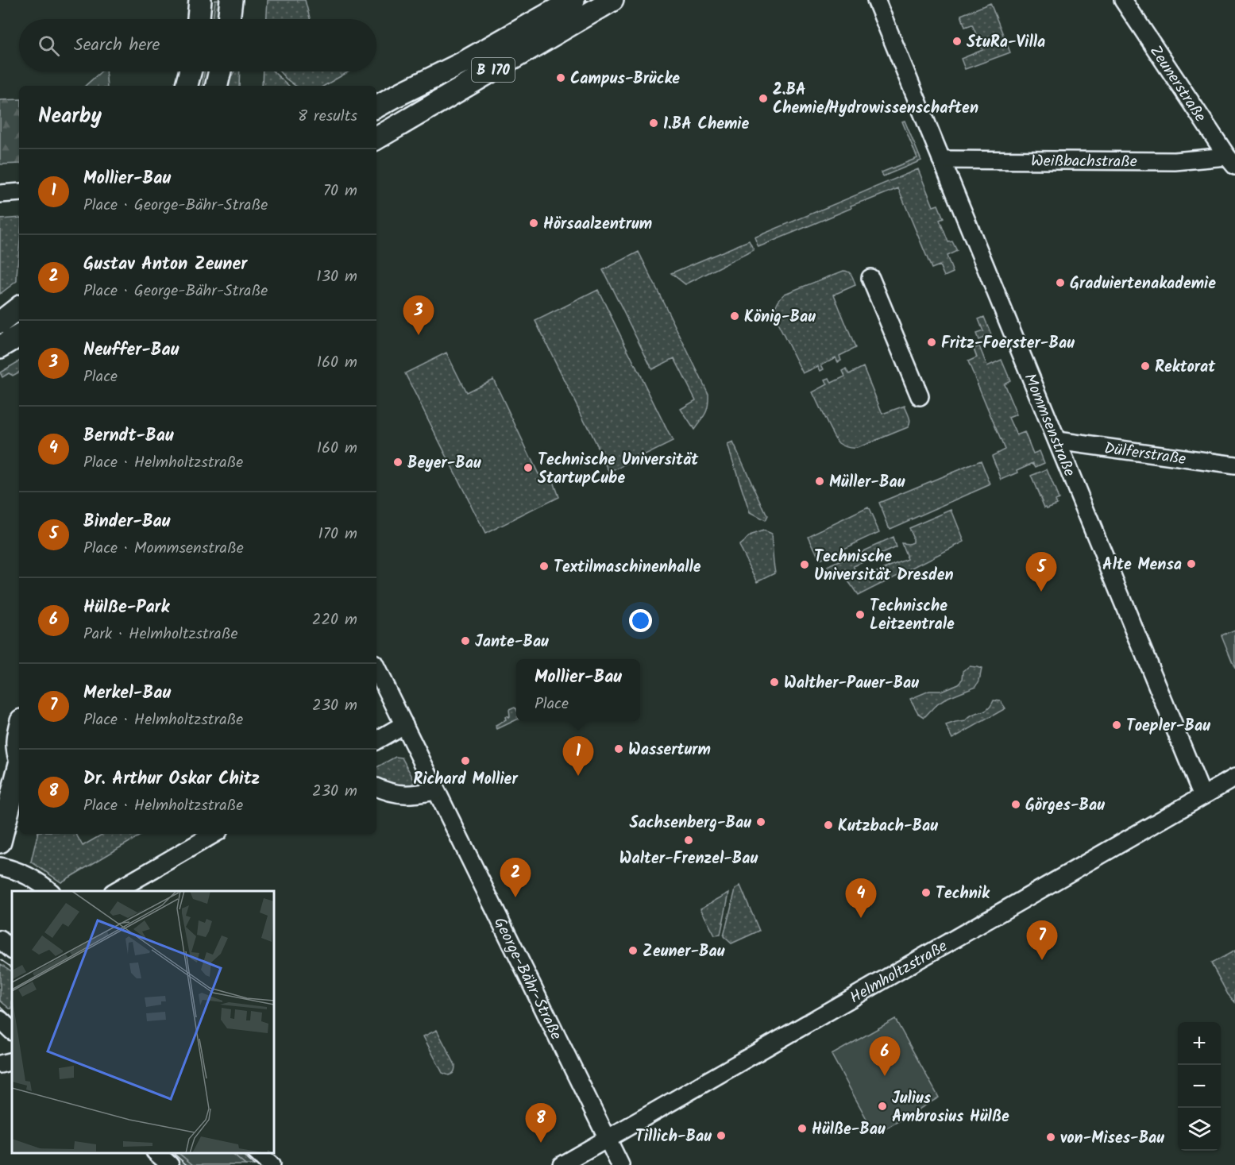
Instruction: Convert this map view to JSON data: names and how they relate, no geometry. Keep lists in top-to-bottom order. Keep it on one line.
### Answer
{"streets":{"main road":["B 170"],"street":["Zeunerstraße","Weißbachstraße","Mommsenstraße","Dülferstraße","Helmholtzstraße","George-Bähr-Straße"]},"crossings":[["Zeunerstraße","Weißbachstraße"],["Weißbachstraße","Mommsenstraße"],["Mommsenstraße","Dülferstraße"],["Mommsenstraße","Helmholtzstraße"],["Helmholtzstraße","George-Bähr-Straße"]],"places":["StuRa-Villa","Campus-Brücke","2.BA Chemie/Hydrowissenschaften","1.BA Chemie","Hörsaalzentrum","Graduiertenakademie","König-Bau","Fritz-Foerster-Bau","Rektorat","Beyer-Bau","Technische Universität StartupCube","Müller-Bau","Alte Mensa","Technische Universität Dresden","Textilmaschinenhalle","Technische Leitzentrale","Jante-Bau","Walther-Pauer-Bau","Toepler-Bau","Wasserturm","Richard Mollier","Görges-Bau","Sachsenberg-Bau","Kutzbach-Bau","Walter-Frenzel-Bau","Technik","Zeuner-Bau","Julius Ambrosius Hülße","Hülße-Bau","Tillich-Bau","von-Mises-Bau"],"page":{"search":"Search here","heading":["Nearby","8 results"],"list":[{"mark":"1","name":"Mollier-Bau","note":"Place · George-Bähr-Straße","value":"70 m"},{"mark":"2","name":"Gustav Anton Zeuner","note":"Place · George-Bähr-Straße","value":"130 m"},{"mark":"3","name":"Neuffer-Bau","note":"Place","value":"160 m"},{"mark":"4","name":"Berndt-Bau","note":"Place · Helmholtzstraße","value":"160 m"},{"mark":"5","name":"Binder-Bau","note":"Place · Mommsenstraße","value":"170 m"},{"mark":"6","name":"Hülße-Park","note":"Park · Helmholtzstraße","value":"220 m"},{"mark":"7","name":"Merkel-Bau","note":"Place · Helmholtzstraße","value":"230 m"},{"mark":"8","name":"Dr. Arthur Oskar Chitz","note":"Place · Helmholtzstraße","value":"230 m"}],"pins":["3","5","1","2","4","7","6","8"],"popup":["Mollier-Bau","Place"],"map_buttons":["+","−"]}}
